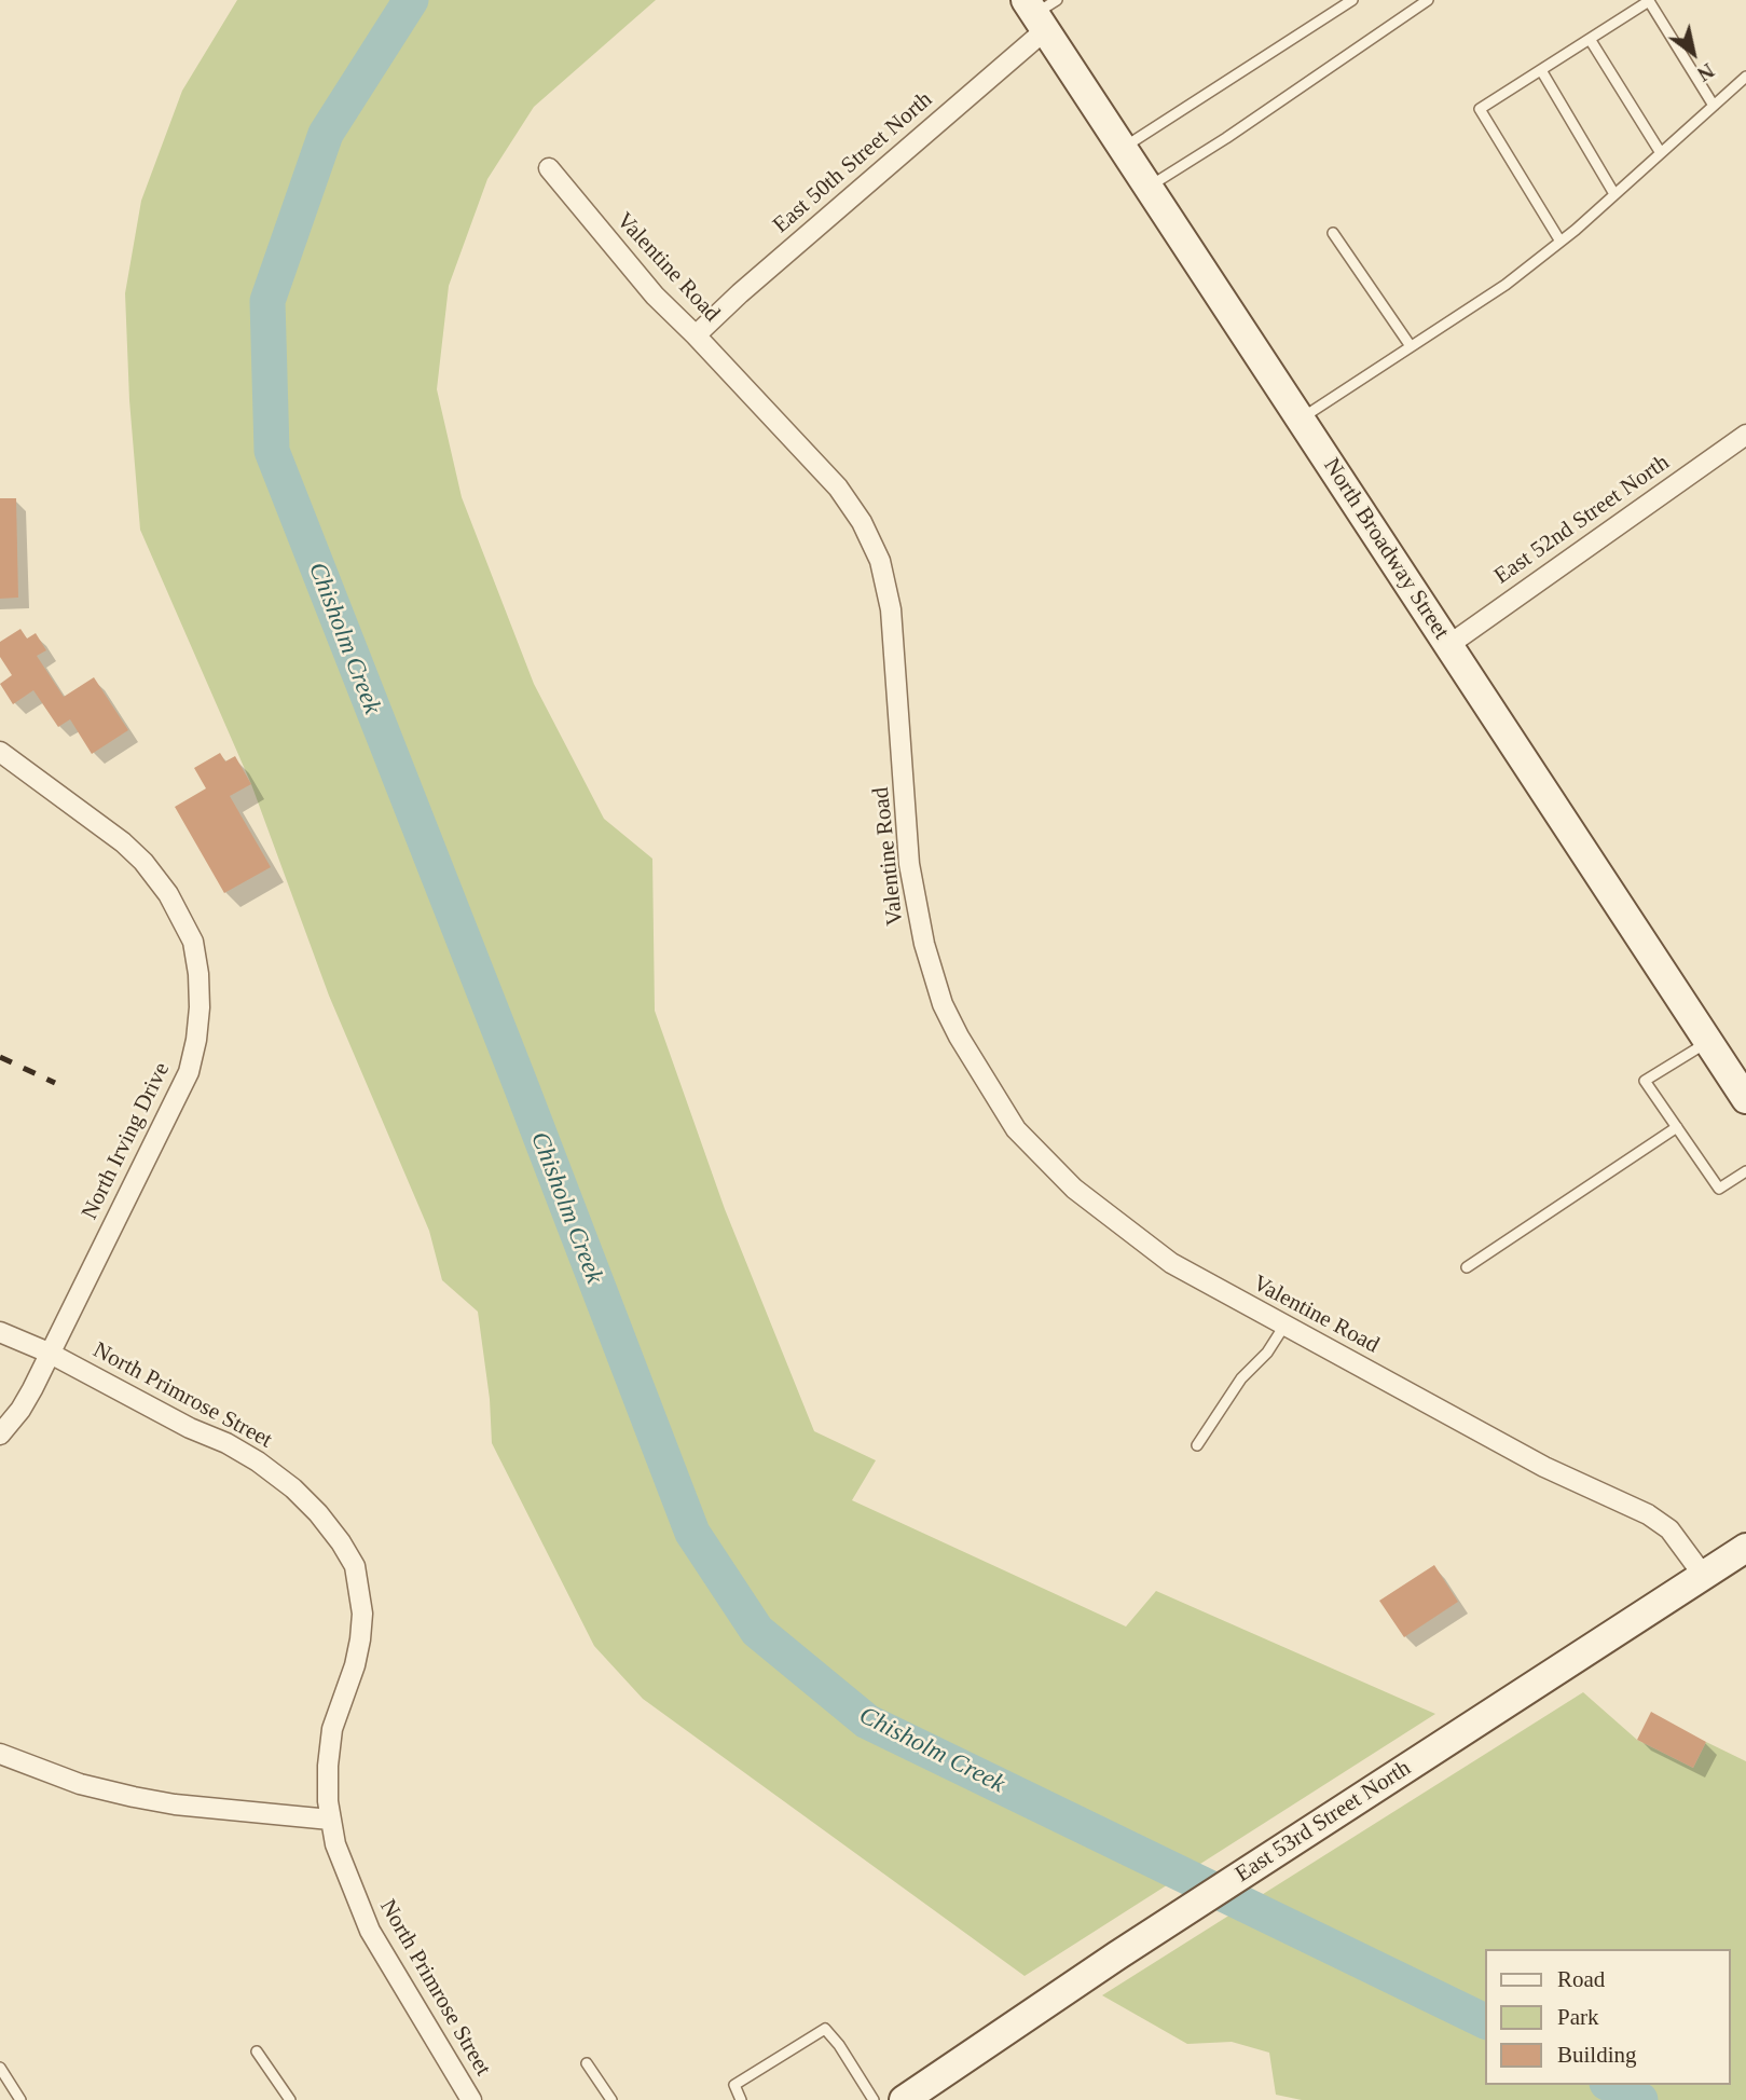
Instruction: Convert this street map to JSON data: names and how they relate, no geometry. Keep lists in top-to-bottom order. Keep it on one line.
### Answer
{"streets":{"main road":["North Broadway Street","East 53rd Street North"],"street":["East 50th Street North","Valentine Road","East 52nd Street North","North Irving Drive","North Primrose Street"]},"crossings":[["East 50th Street North","Valentine Road"],["East 50th Street North","North Broadway Street"],["Valentine Road","East 53rd Street North"],["East 52nd Street North","North Broadway Street"],["North Irving Drive","North Primrose Street"]],"water":["Chisholm Creek"],"legend":["Road","Park","Building"],"north":"bottom right"}
